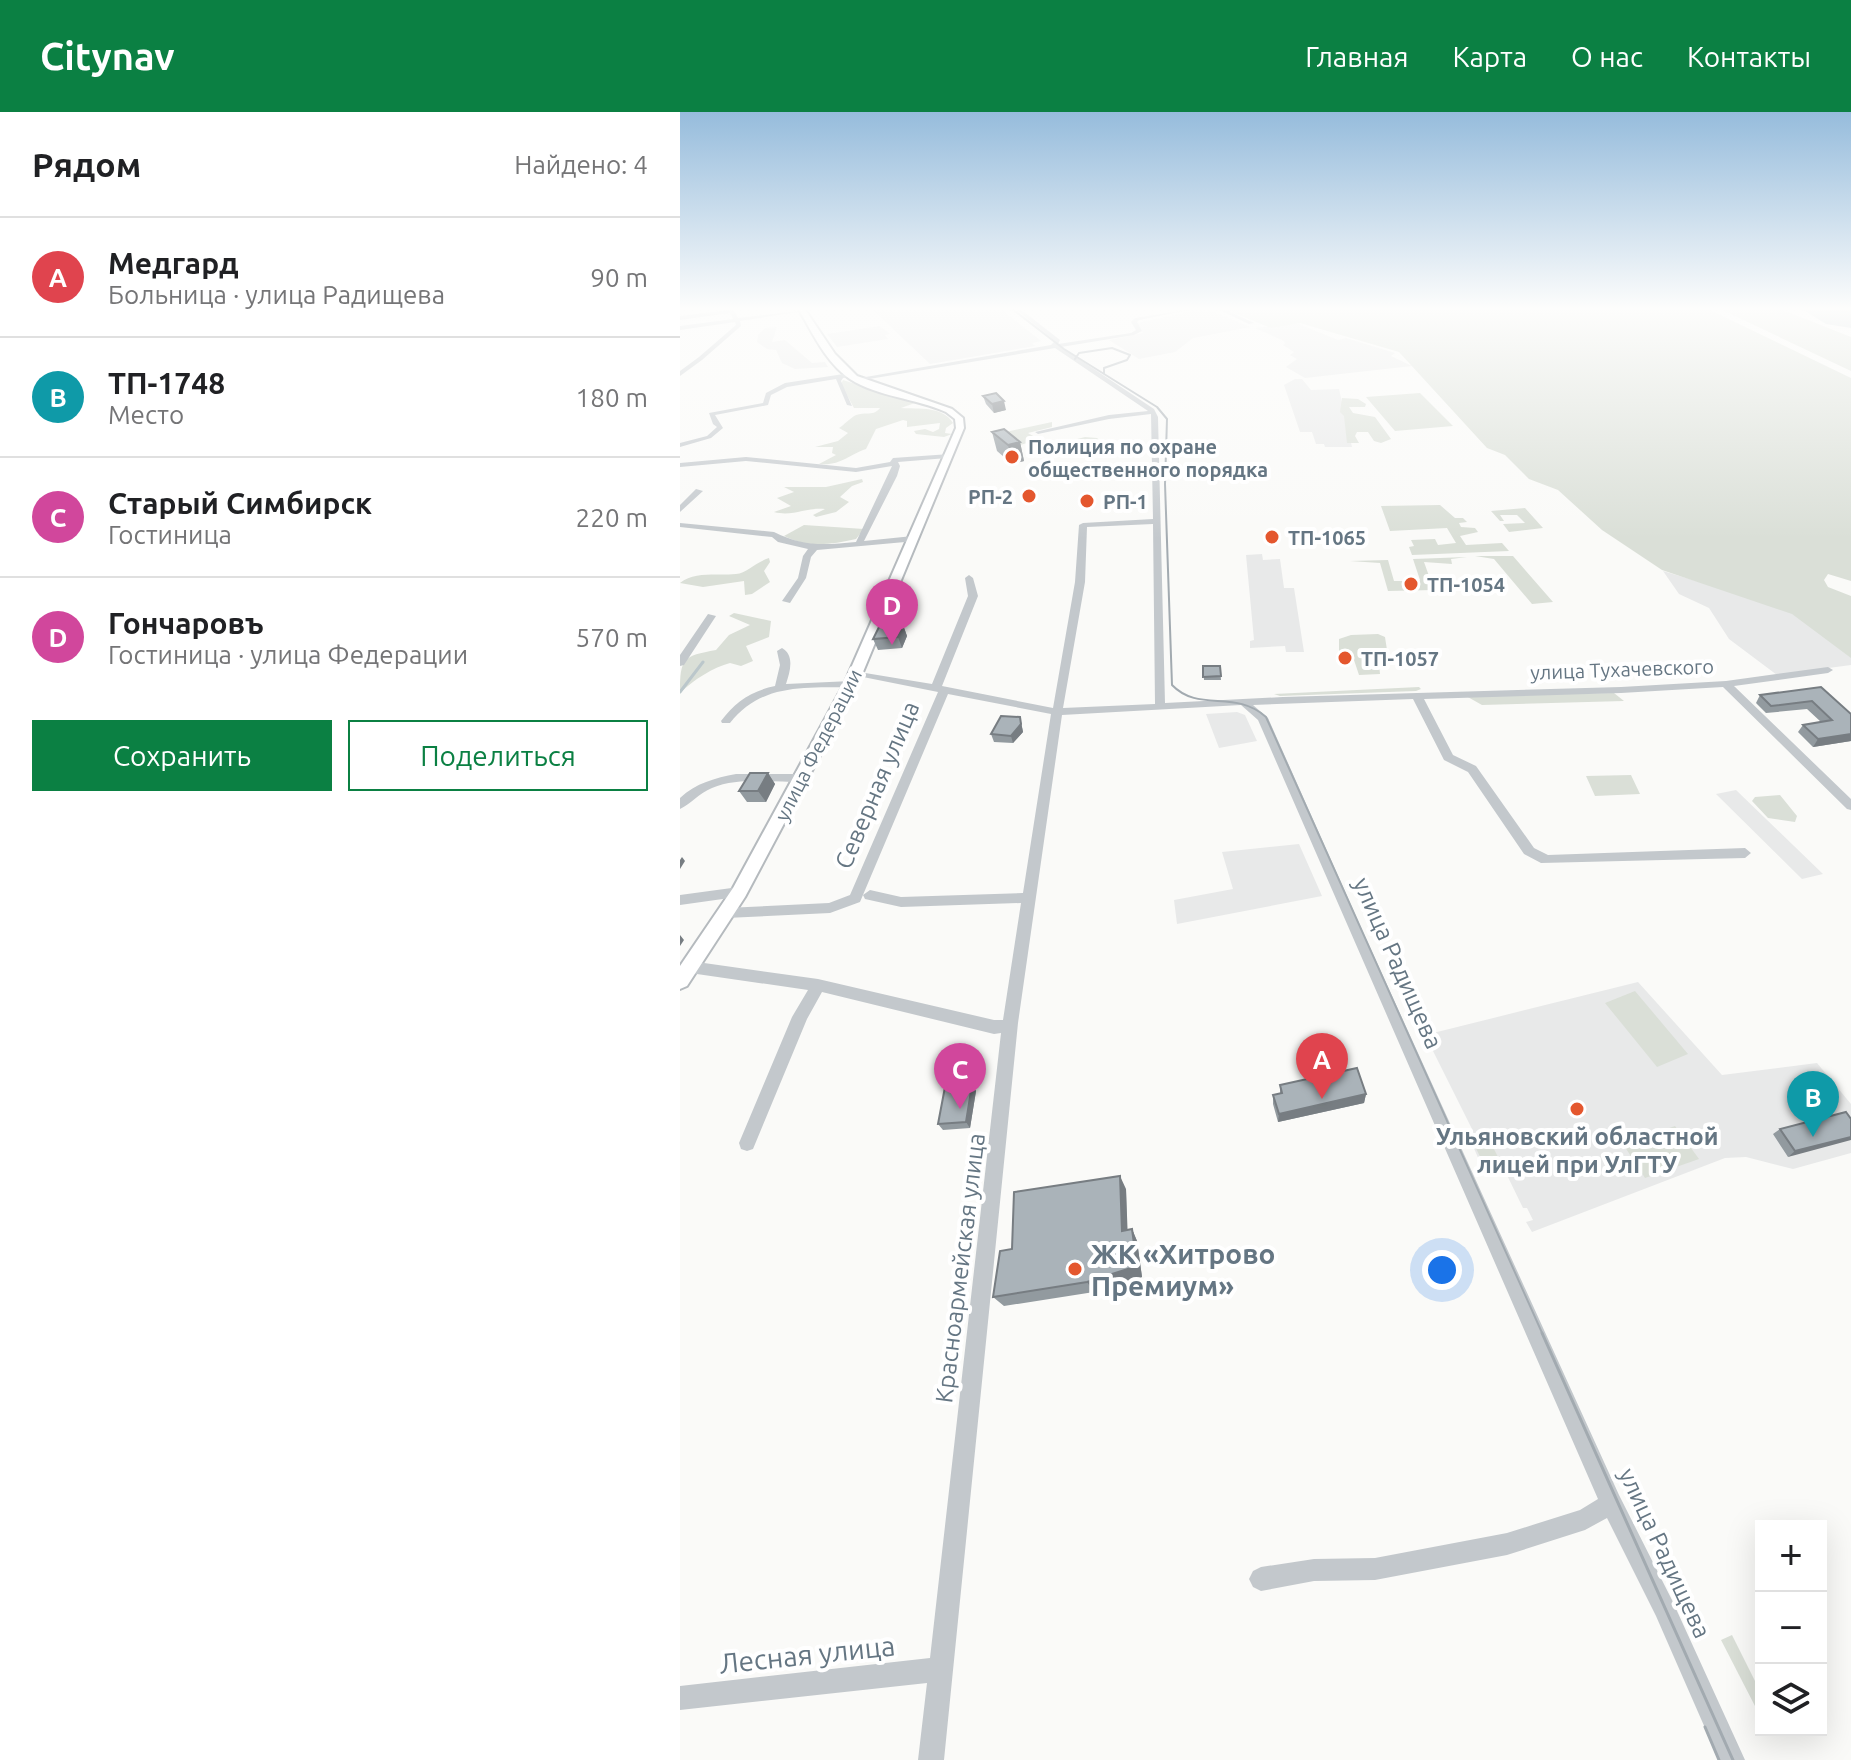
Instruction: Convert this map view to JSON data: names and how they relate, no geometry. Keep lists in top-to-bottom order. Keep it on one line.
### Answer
{"streets":{"main road":["улица Федерации"],"street":["улица Тухачевского","Северная улица","улица Радищева","Красноармейская улица","Лесная улица"]},"crossings":[["улица Тухачевского","улица Радищева"],["улица Федерации","Северная улица"],["Красноармейская улица","Лесная улица"]],"places":["Полиция по охране общественного порядка","РП-2","РП-1","ТП-1065","ТП-1054","ТП-1057","Ульяновский областной лицей при УлГТУ","ЖК «Хитрово Премиум»"],"page":{"header":"Citynav","nav":["Главная","Карта","О нас","Контакты"],"heading":["Рядом","Найдено: 4"],"list":[{"mark":"A","name":"Медгард","note":"Больница · улица Радищева","value":"90 m"},{"mark":"B","name":"ТП-1748","note":"Место","value":"180 m"},{"mark":"C","name":"Старый Симбирск","note":"Гостиница","value":"220 m"},{"mark":"D","name":"Гончаровъ","note":"Гостиница · улица Федерации","value":"570 m"}],"pins":["D","A","C","B"],"buttons":["Сохранить","Поделиться"],"map_buttons":["+","−"]}}
